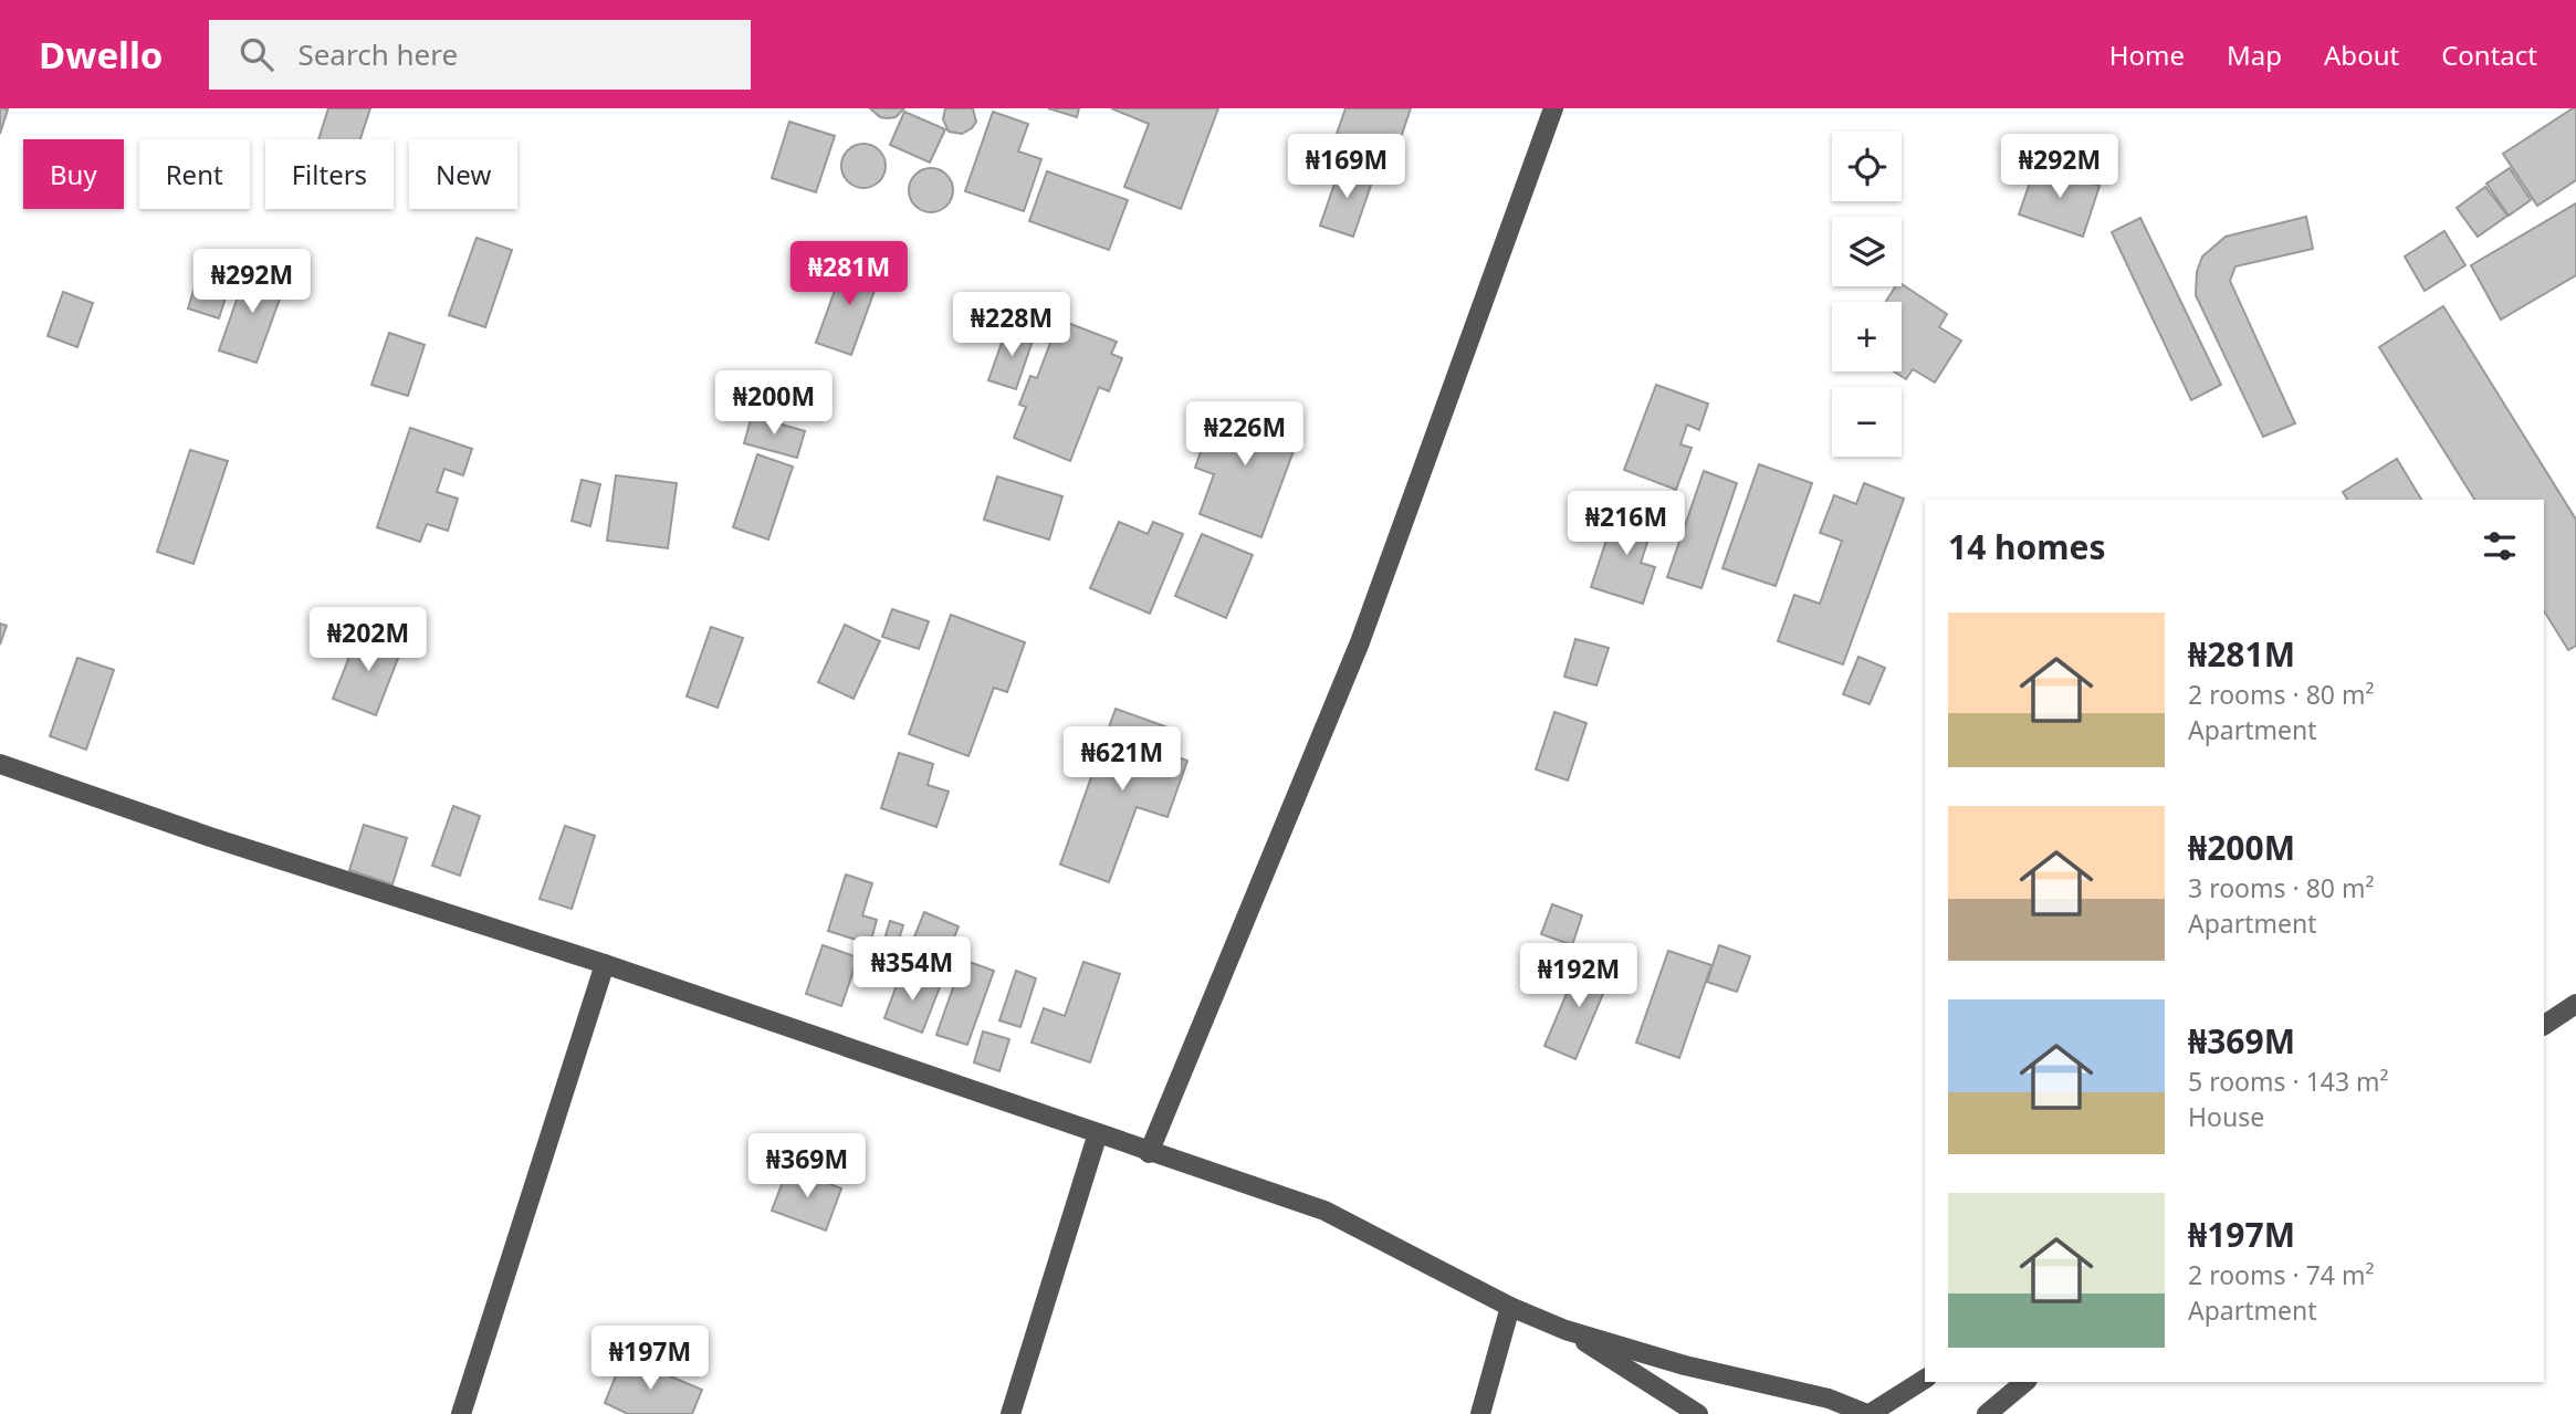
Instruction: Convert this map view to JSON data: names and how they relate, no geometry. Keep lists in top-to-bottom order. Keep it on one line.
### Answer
{"page":{"header":"Dwello","search":"Search here","nav":["Home","Map","About","Contact"],"map_buttons":["+","−"],"price":["₦169M","₦292M","₦281M","₦292M","₦228M","₦200M","₦226M","₦216M","₦202M","₦621M","₦354M","₦192M","₦369M","₦197M"],"chip":["Buy","Rent","Filters","New"],"heading":"14 homes","list":[{"name":"₦281M","note":"2 rooms · 80 m² · Apartment"},{"name":"₦200M","note":"3 rooms · 80 m² · Apartment"},{"name":"₦369M","note":"5 rooms · 143 m² · House"},{"name":"₦197M","note":"2 rooms · 74 m² · Apartment"}]}}
